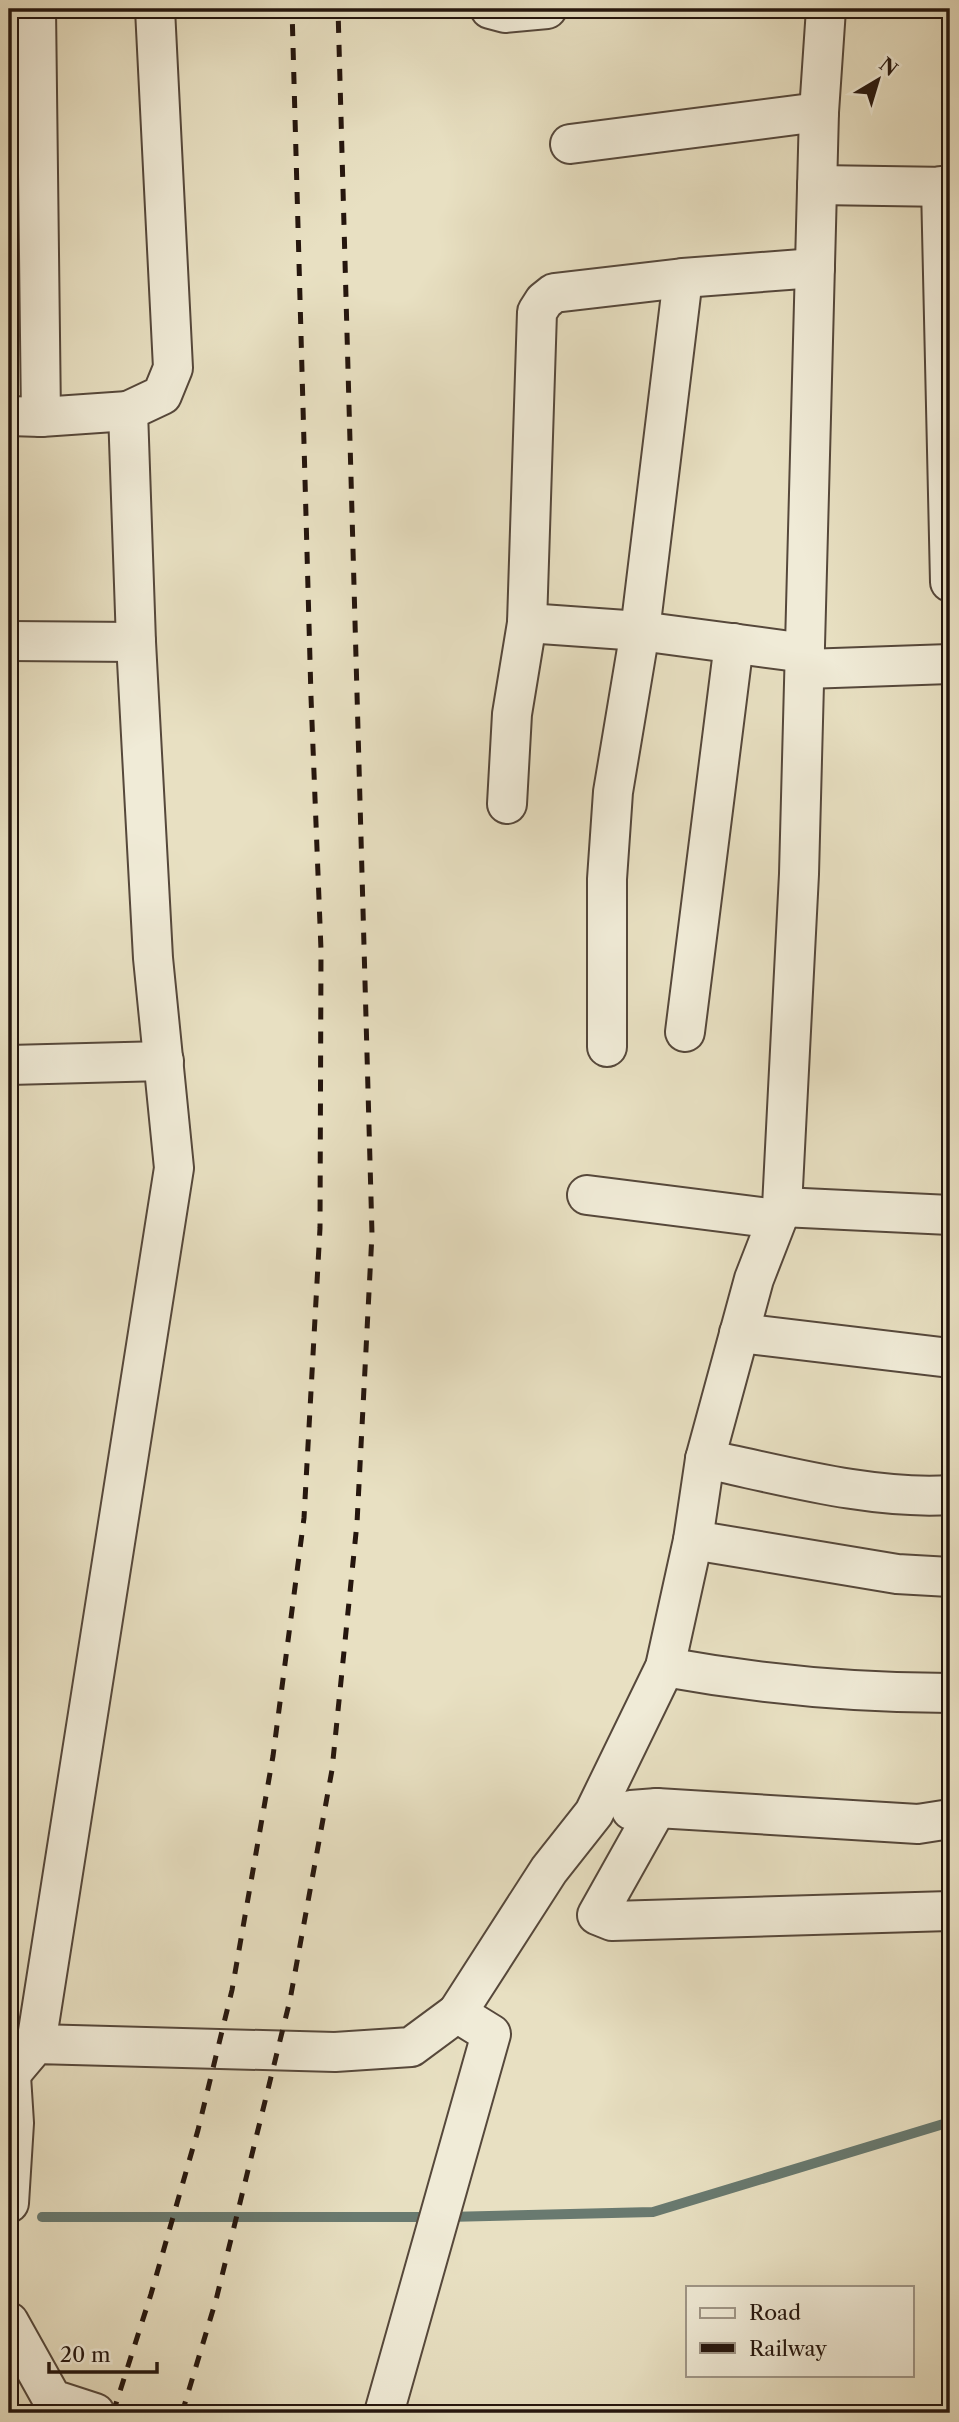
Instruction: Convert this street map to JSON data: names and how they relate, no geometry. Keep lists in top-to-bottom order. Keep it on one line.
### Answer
{"legend":["Road","Railway"],"scale_bar":"20 m","north":"top right"}
